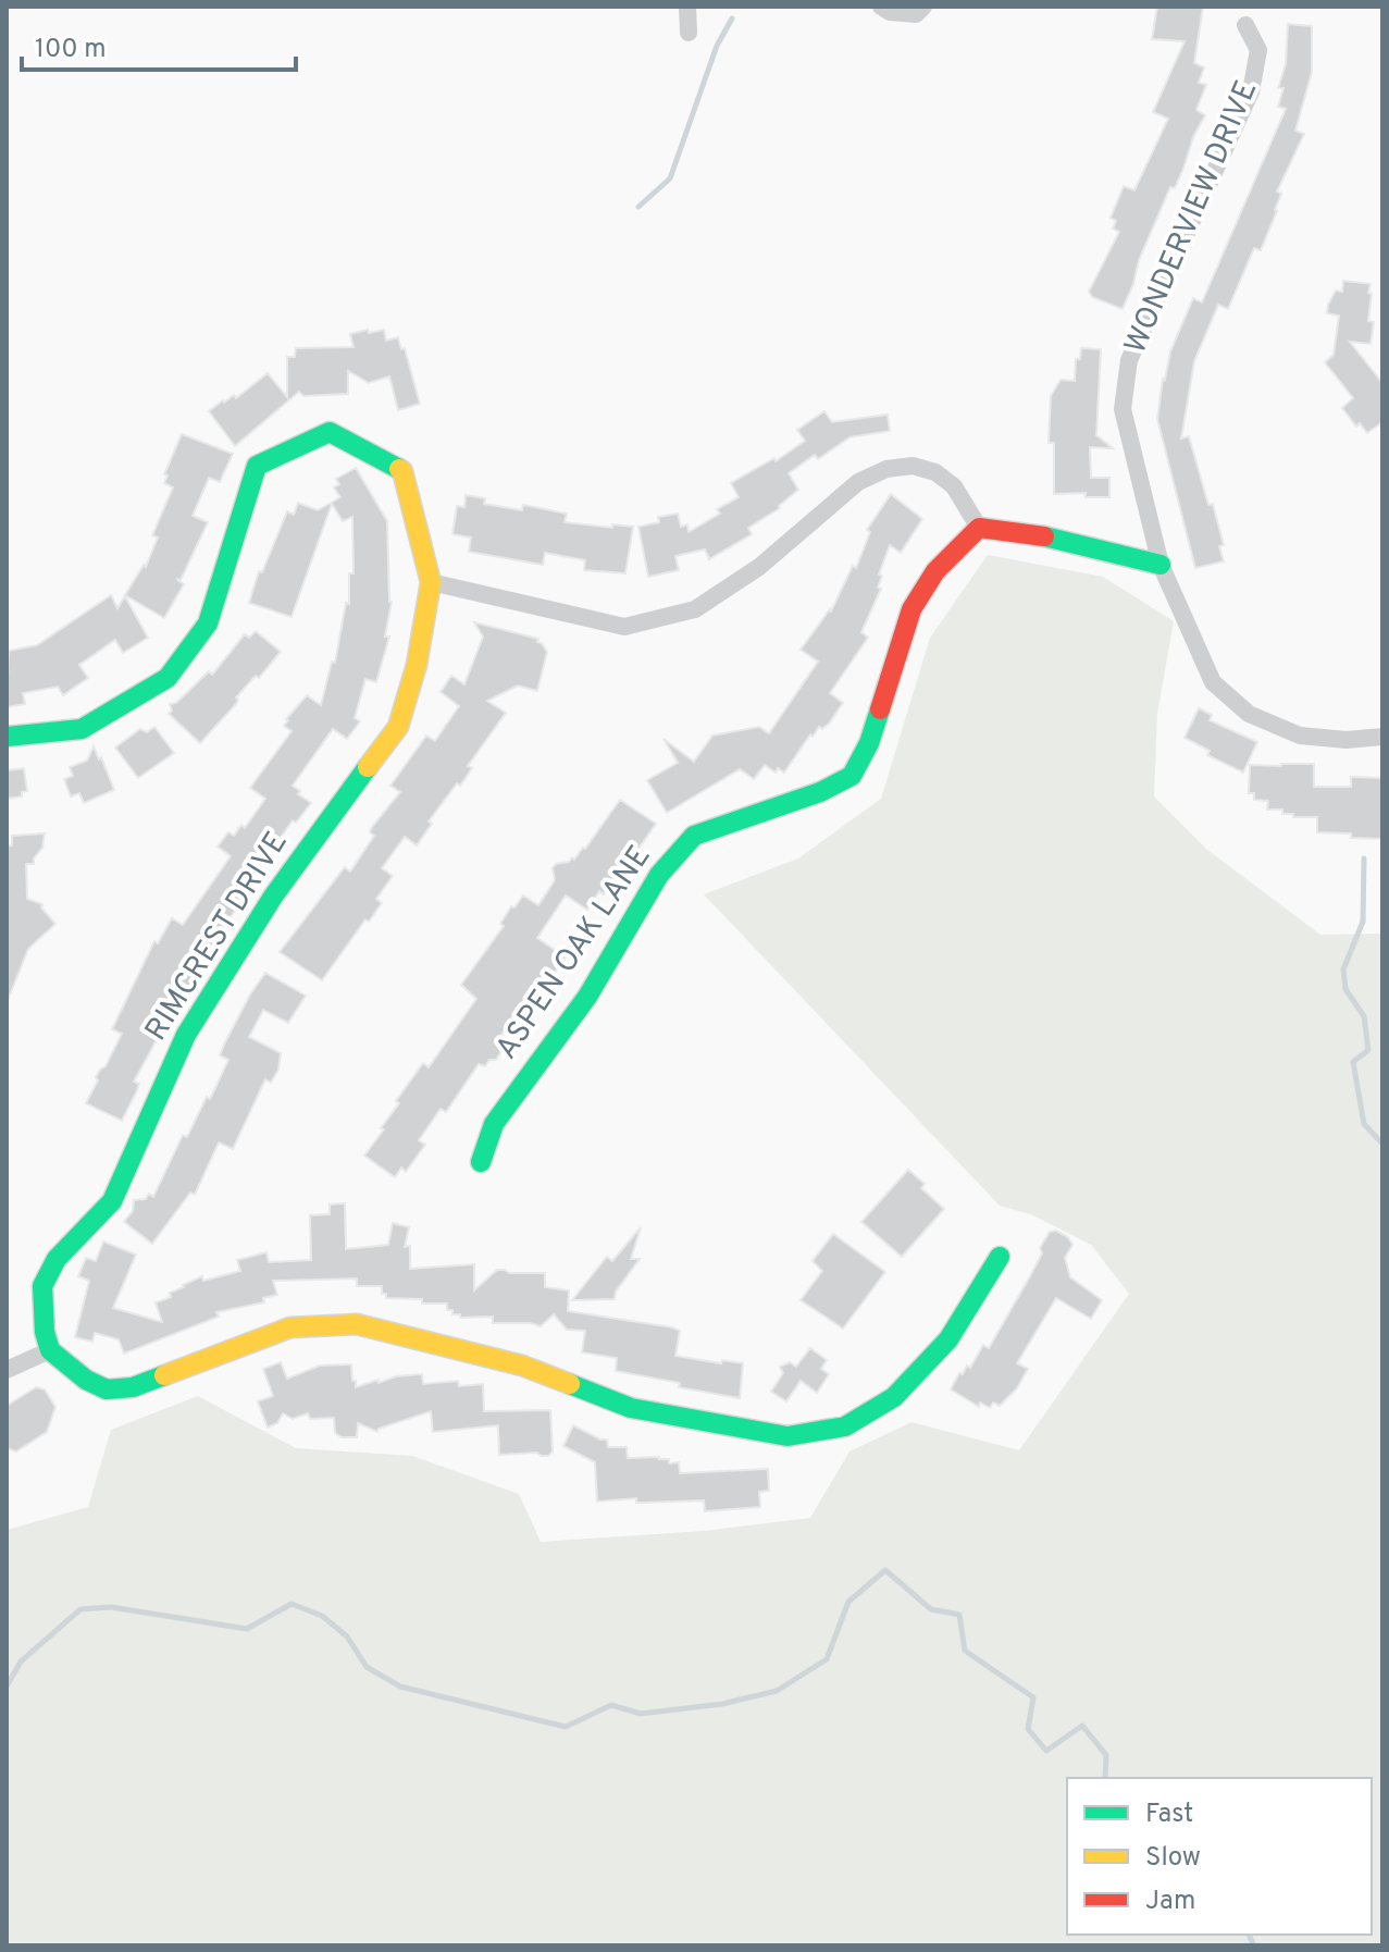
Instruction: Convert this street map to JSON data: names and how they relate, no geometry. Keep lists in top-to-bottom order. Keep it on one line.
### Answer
{"streets":{"street":["WONDERVIEW DRIVE","RIMCREST DRIVE","ASPEN OAK LANE"]},"legend":["Fast","Slow","Jam"],"scale_bar":"100 m"}
